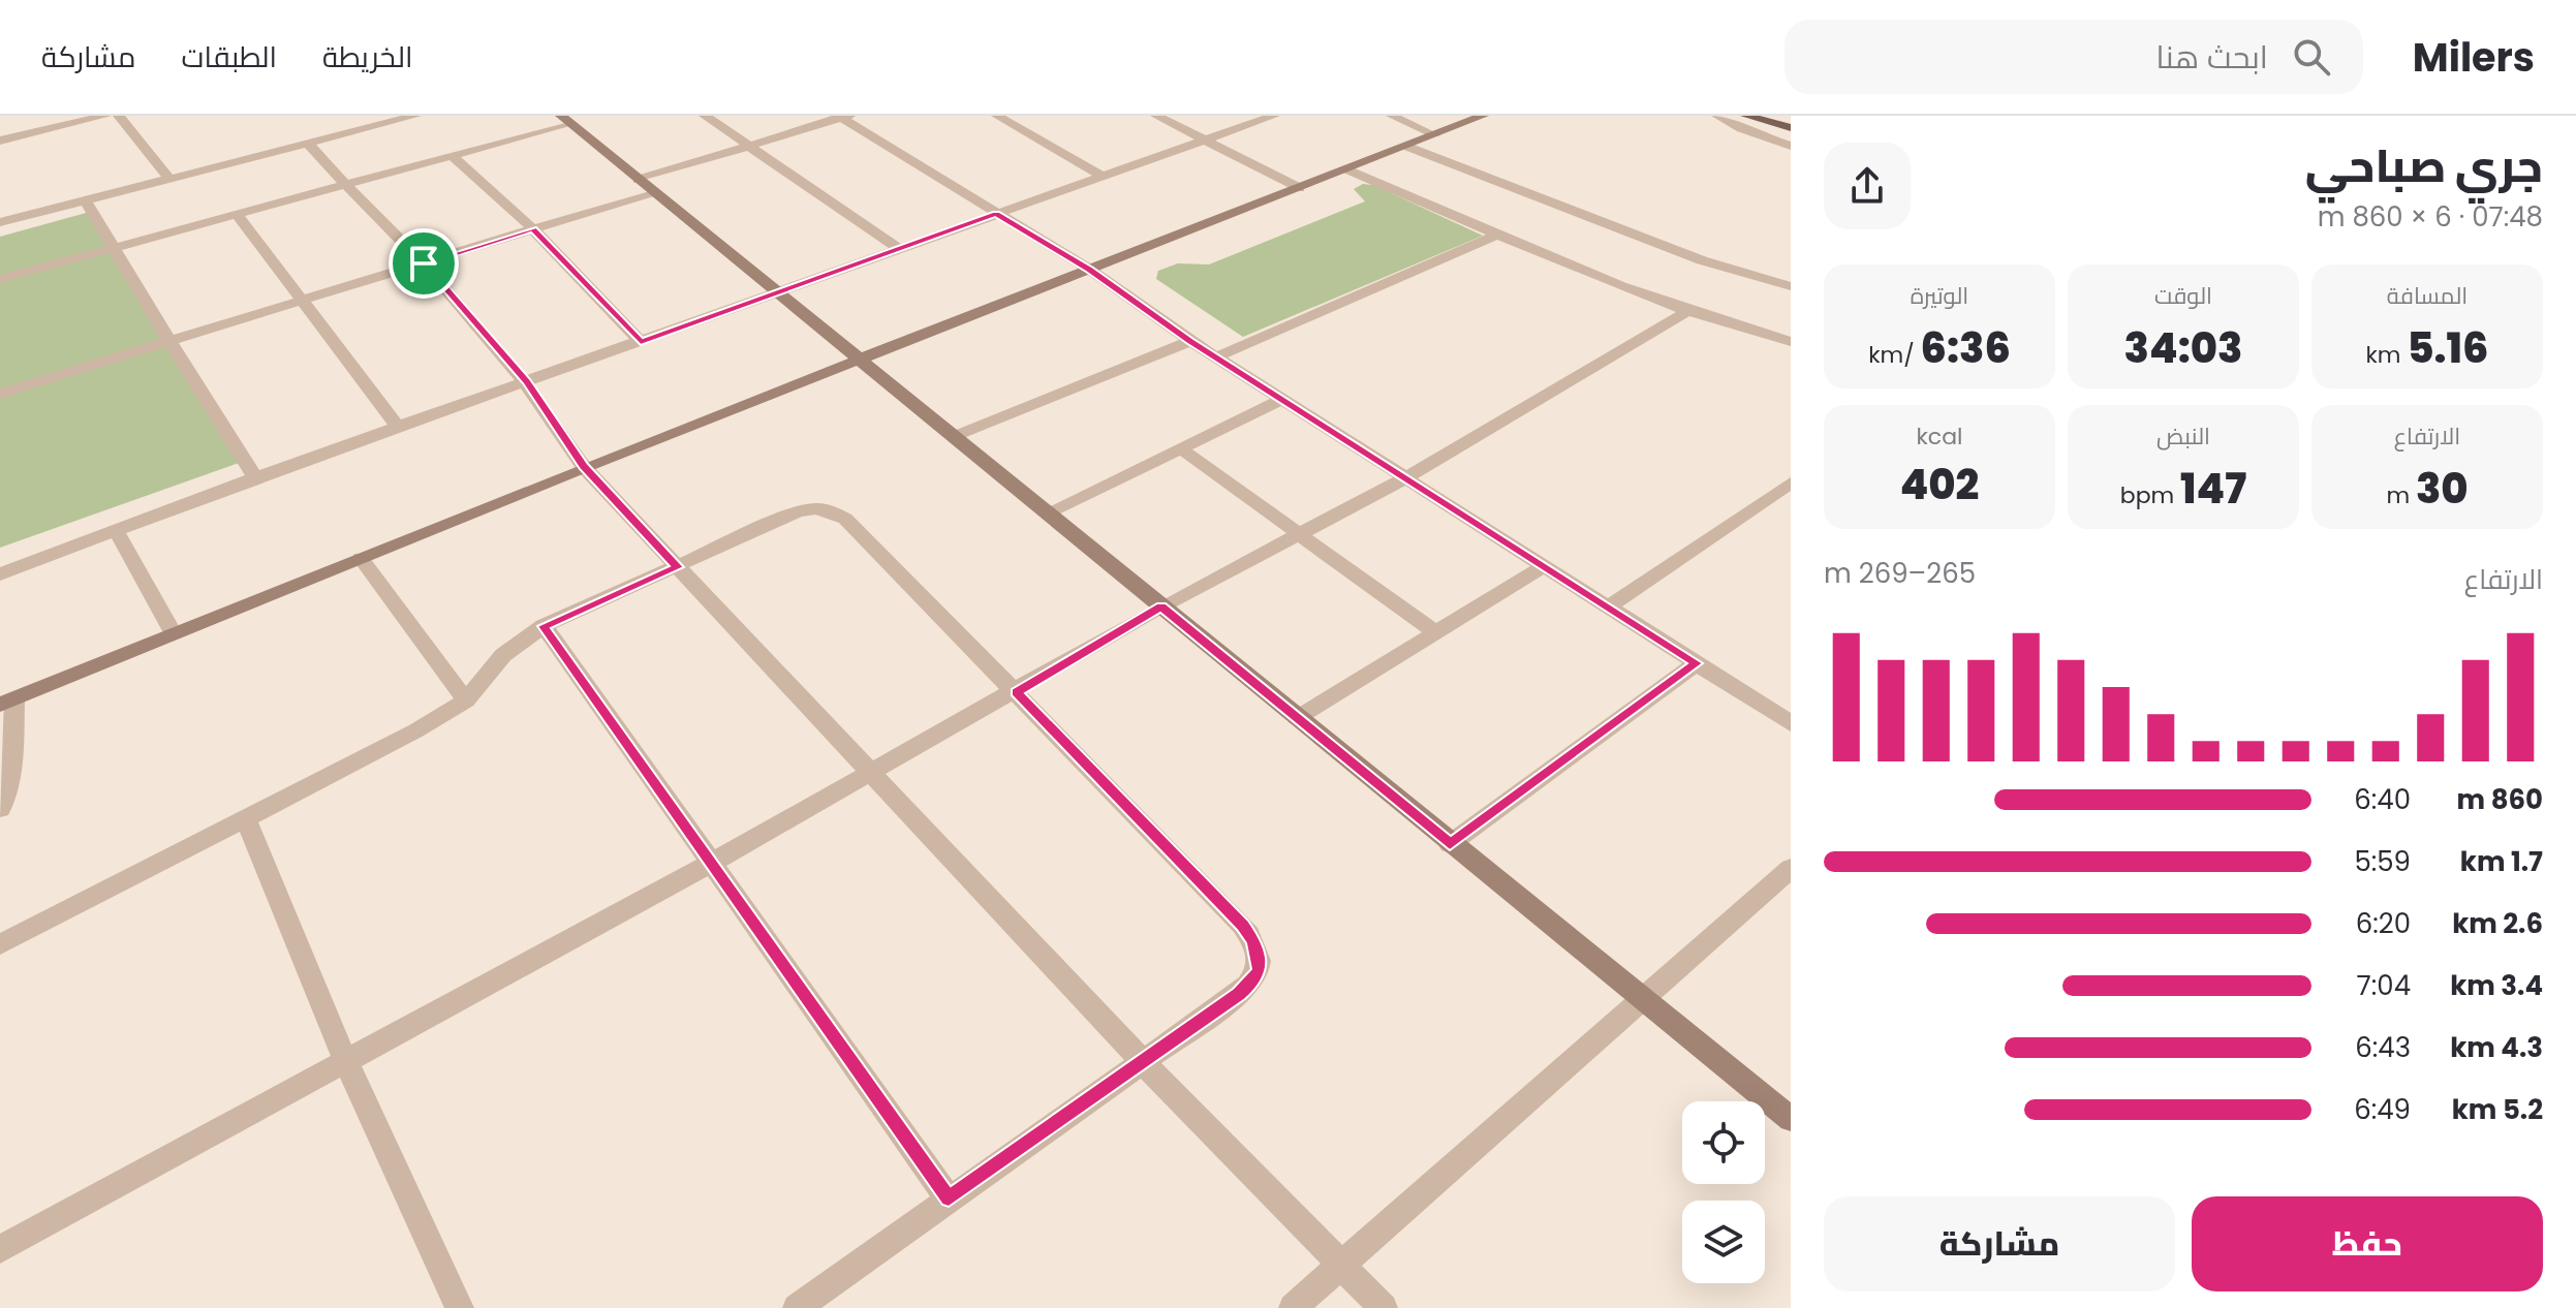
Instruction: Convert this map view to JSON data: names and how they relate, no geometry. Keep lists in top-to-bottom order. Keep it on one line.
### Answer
{"page":{"header":"Milers","search":"ابحث هنا","nav":["الخريطة","الطبقات","مشاركة"],"heading":["جري صباحي","07:48 · 6 × 860 m"],"stats":[["المسافة","5.16 km"],["الوقت","34:03"],["الوتيرة","6:36 /km"],["الارتفاع","30 m"],["النبض","147 bpm"],["kcal","402"]],"chart":["الارتفاع","265–269 m"],"list":[{"name":"860 m","note":"6:40"},{"name":"1.7 km","note":"5:59"},{"name":"2.6 km","note":"6:20"},{"name":"3.4 km","note":"7:04"},{"name":"4.3 km","note":"6:43"},{"name":"5.2 km","note":"6:49"}],"buttons":["حفظ","مشاركة"]}}
